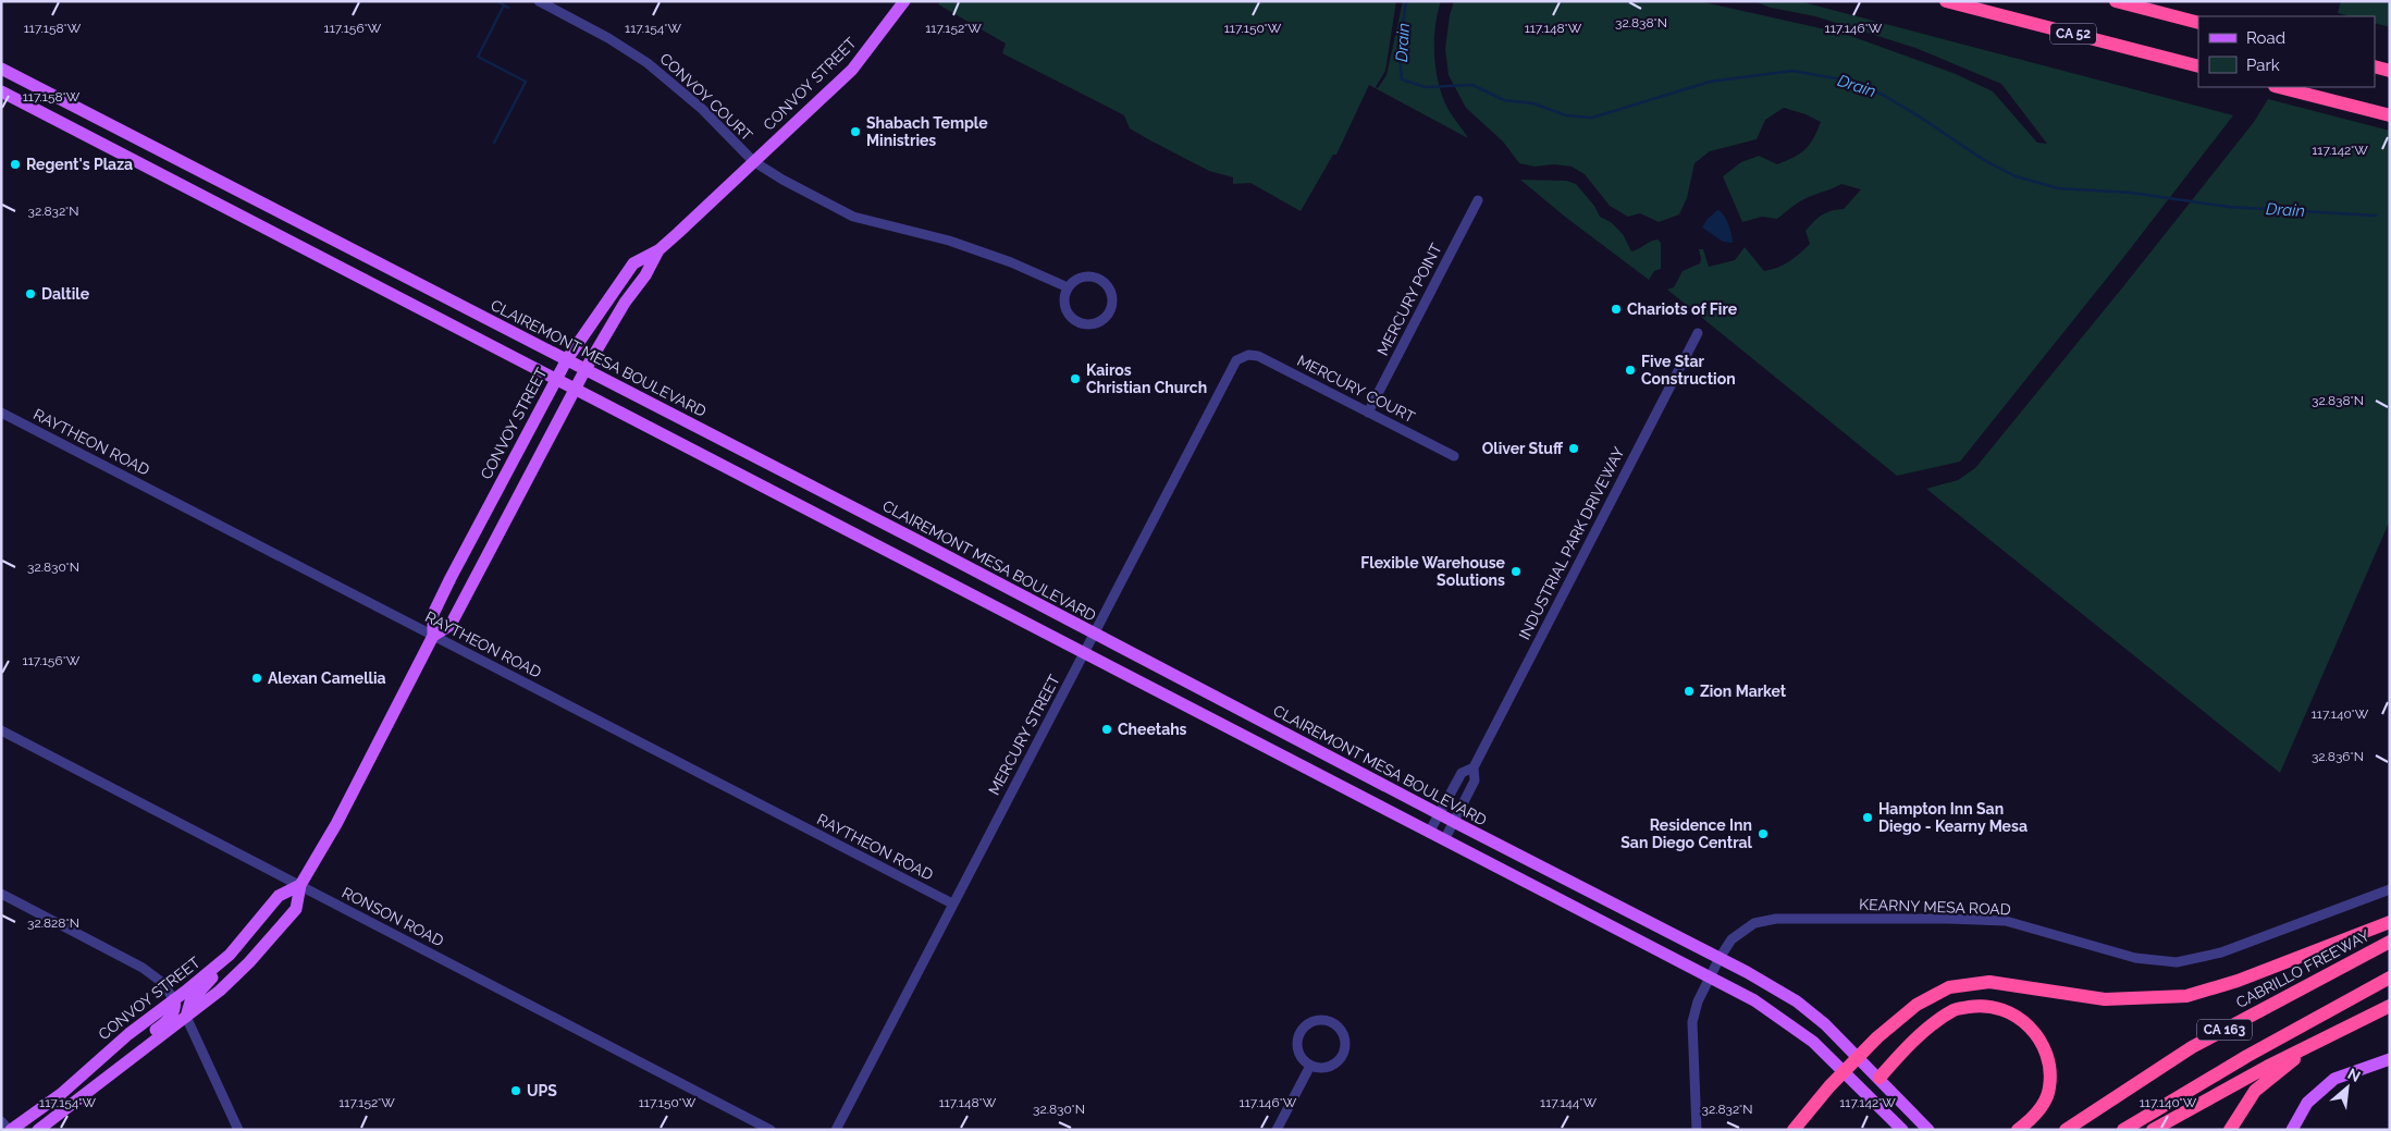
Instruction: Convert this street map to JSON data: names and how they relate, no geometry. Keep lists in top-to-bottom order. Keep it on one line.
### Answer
{"streets":{"highway":["CA 52","CABRILLO FREEWAY","CA 163"],"main road":["CONVOY STREET","CLAIREMONT MESA BOULEVARD"],"street":["CONVOY COURT","MERCURY POINT","MERCURY COURT","RAYTHEON ROAD","INDUSTRIAL PARK DRIVEWAY","MERCURY STREET","KEARNY MESA ROAD","RONSON ROAD"]},"crossings":[["CONVOY STREET","CONVOY COURT"],["CONVOY STREET","CLAIREMONT MESA BOULEVARD"],["CONVOY STREET","RAYTHEON ROAD"],["CONVOY STREET","RONSON ROAD"],["MERCURY POINT","MERCURY COURT"],["CLAIREMONT MESA BOULEVARD","INDUSTRIAL PARK DRIVEWAY"],["CLAIREMONT MESA BOULEVARD","MERCURY STREET"],["CLAIREMONT MESA BOULEVARD","KEARNY MESA ROAD"],["MERCURY COURT","MERCURY STREET"],["RAYTHEON ROAD","MERCURY STREET"]],"water":["Drain"],"places":["Shabach Temple Ministries","Regent's Plaza","Daltile","Chariots of Fire","Five Star Construction","Kairos Christian Church","Oliver Stuff","Flexible Warehouse Solutions","Alexan Camellia","Zion Market","Cheetahs","Hampton Inn San Diego - Kearny Mesa","Residence Inn San Diego Central","UPS"],"legend":["Road","Park"],"north":"top right","coordinates":["32.838°N","117.158°W","117.156°W","117.154°W","117.152°W","117.150°W","117.148°W","117.146°W","117.142°W","32.832°N","32.830°N","117.140°W","32.836°N","32.828°N","117.144°W"]}
